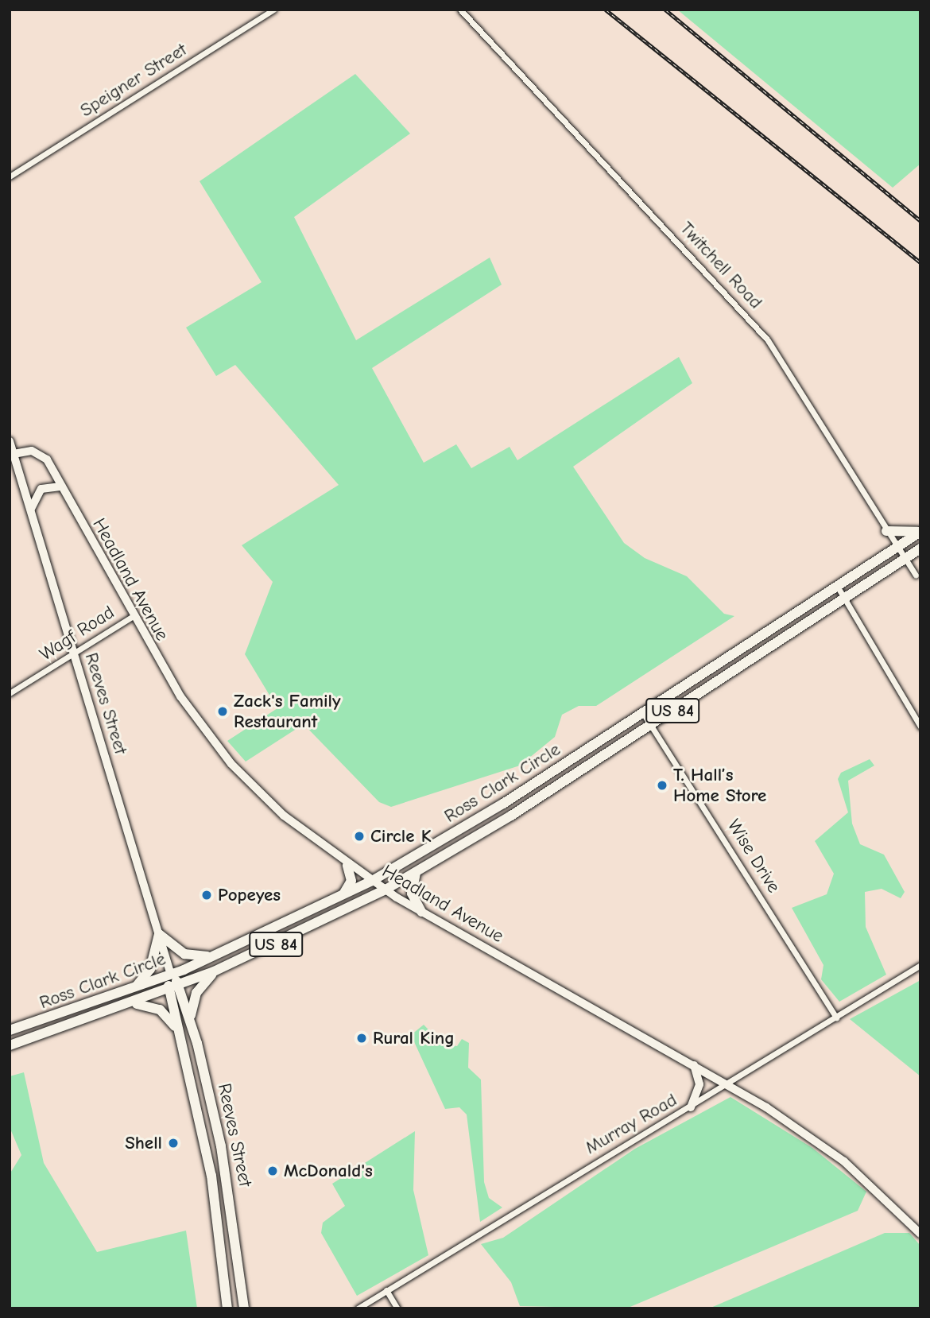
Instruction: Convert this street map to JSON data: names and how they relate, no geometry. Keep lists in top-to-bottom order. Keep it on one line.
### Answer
{"streets":{"highway":["Reeves Street","US 84","Ross Clark Circle"],"main road":["Headland Avenue"],"street":["Speigner Street","Twitchell Road","Wagf Road","Wise Drive","Murray Road"]},"crossings":[["Twitchell Road","Ross Clark Circle"],["Headland Avenue","Wagf Road"],["Headland Avenue","Reeves Street"],["Headland Avenue","Ross Clark Circle"],["Headland Avenue","Murray Road"],["Wagf Road","Reeves Street"],["Reeves Street","Ross Clark Circle"],["Ross Clark Circle","Wise Drive"],["Wise Drive","Murray Road"]],"places":["Zack's Family Restaurant","T. Hall’s Home Store","Circle K","Popeyes","Rural King","Shell","McDonald's"]}
